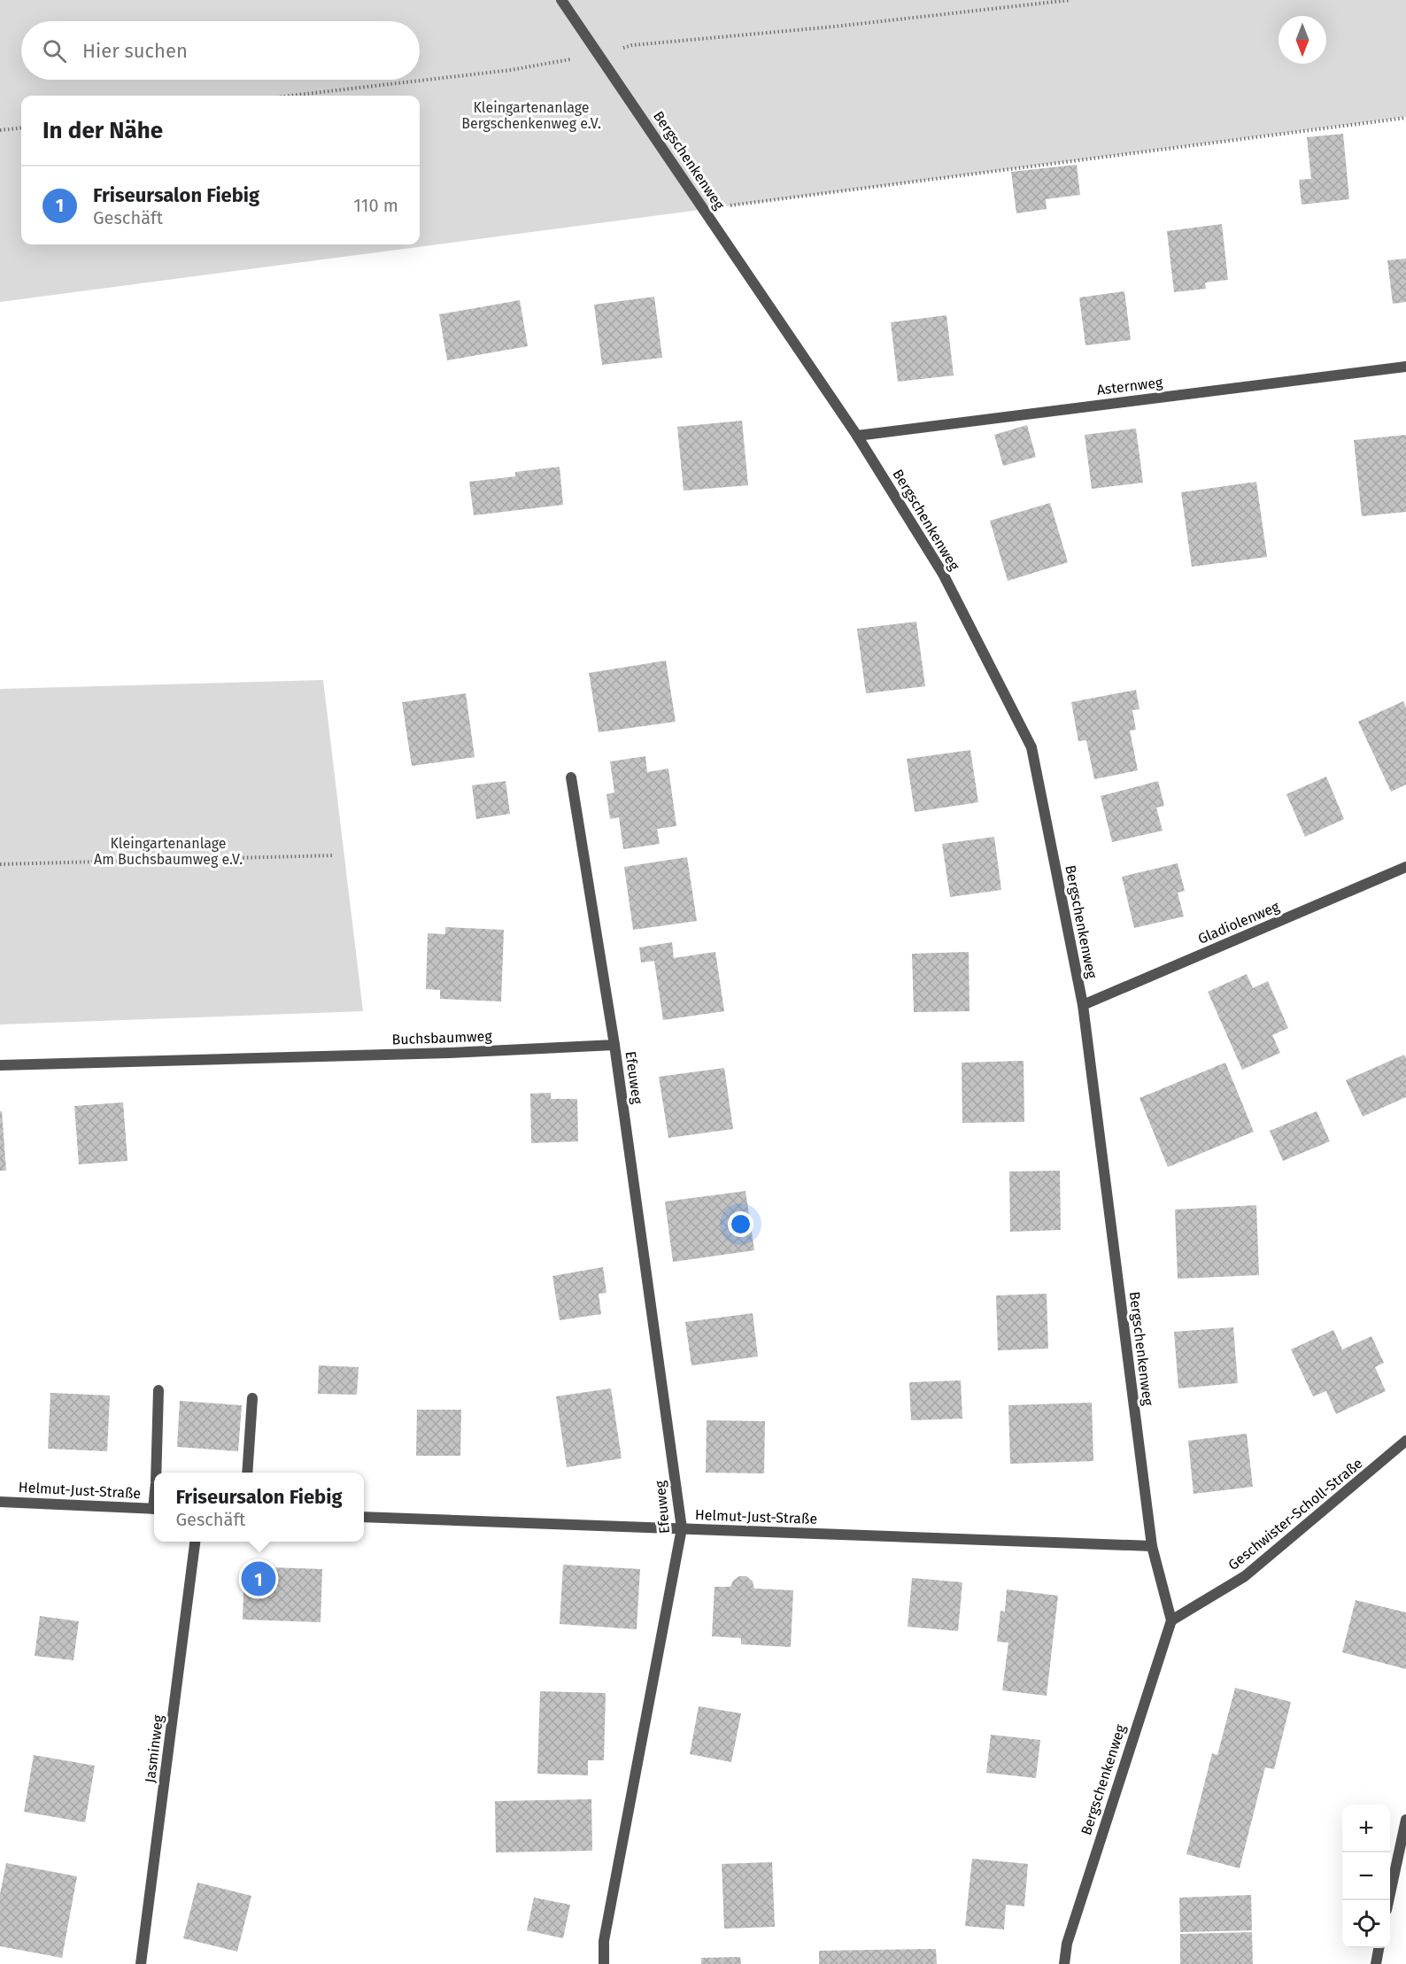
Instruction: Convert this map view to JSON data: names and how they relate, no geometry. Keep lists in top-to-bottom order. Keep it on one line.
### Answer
{"streets":{"street":["Bergschenkenweg","Asternweg","Gladiolenweg","Buchsbaumweg","Efeuweg","Helmut-Just-Straße","Geschwister-Scholl-Straße","Jasminweg"]},"crossings":[["Bergschenkenweg","Asternweg"],["Bergschenkenweg","Gladiolenweg"],["Bergschenkenweg","Helmut-Just-Straße"],["Bergschenkenweg","Geschwister-Scholl-Straße"],["Buchsbaumweg","Efeuweg"],["Efeuweg","Helmut-Just-Straße"]],"parks":["Kleingartenanlage Bergschenkenweg e.V.","Kleingartenanlage Am Buchsbaumweg e.V."],"north":"bottom","page":{"search":"Hier suchen","heading":"In der Nähe","list":[{"mark":"1","name":"Friseursalon Fiebig","note":"Geschäft","value":"110 m"}],"popup":["Friseursalon Fiebig","Geschäft"],"pins":"1","map_buttons":["+","−"]}}
